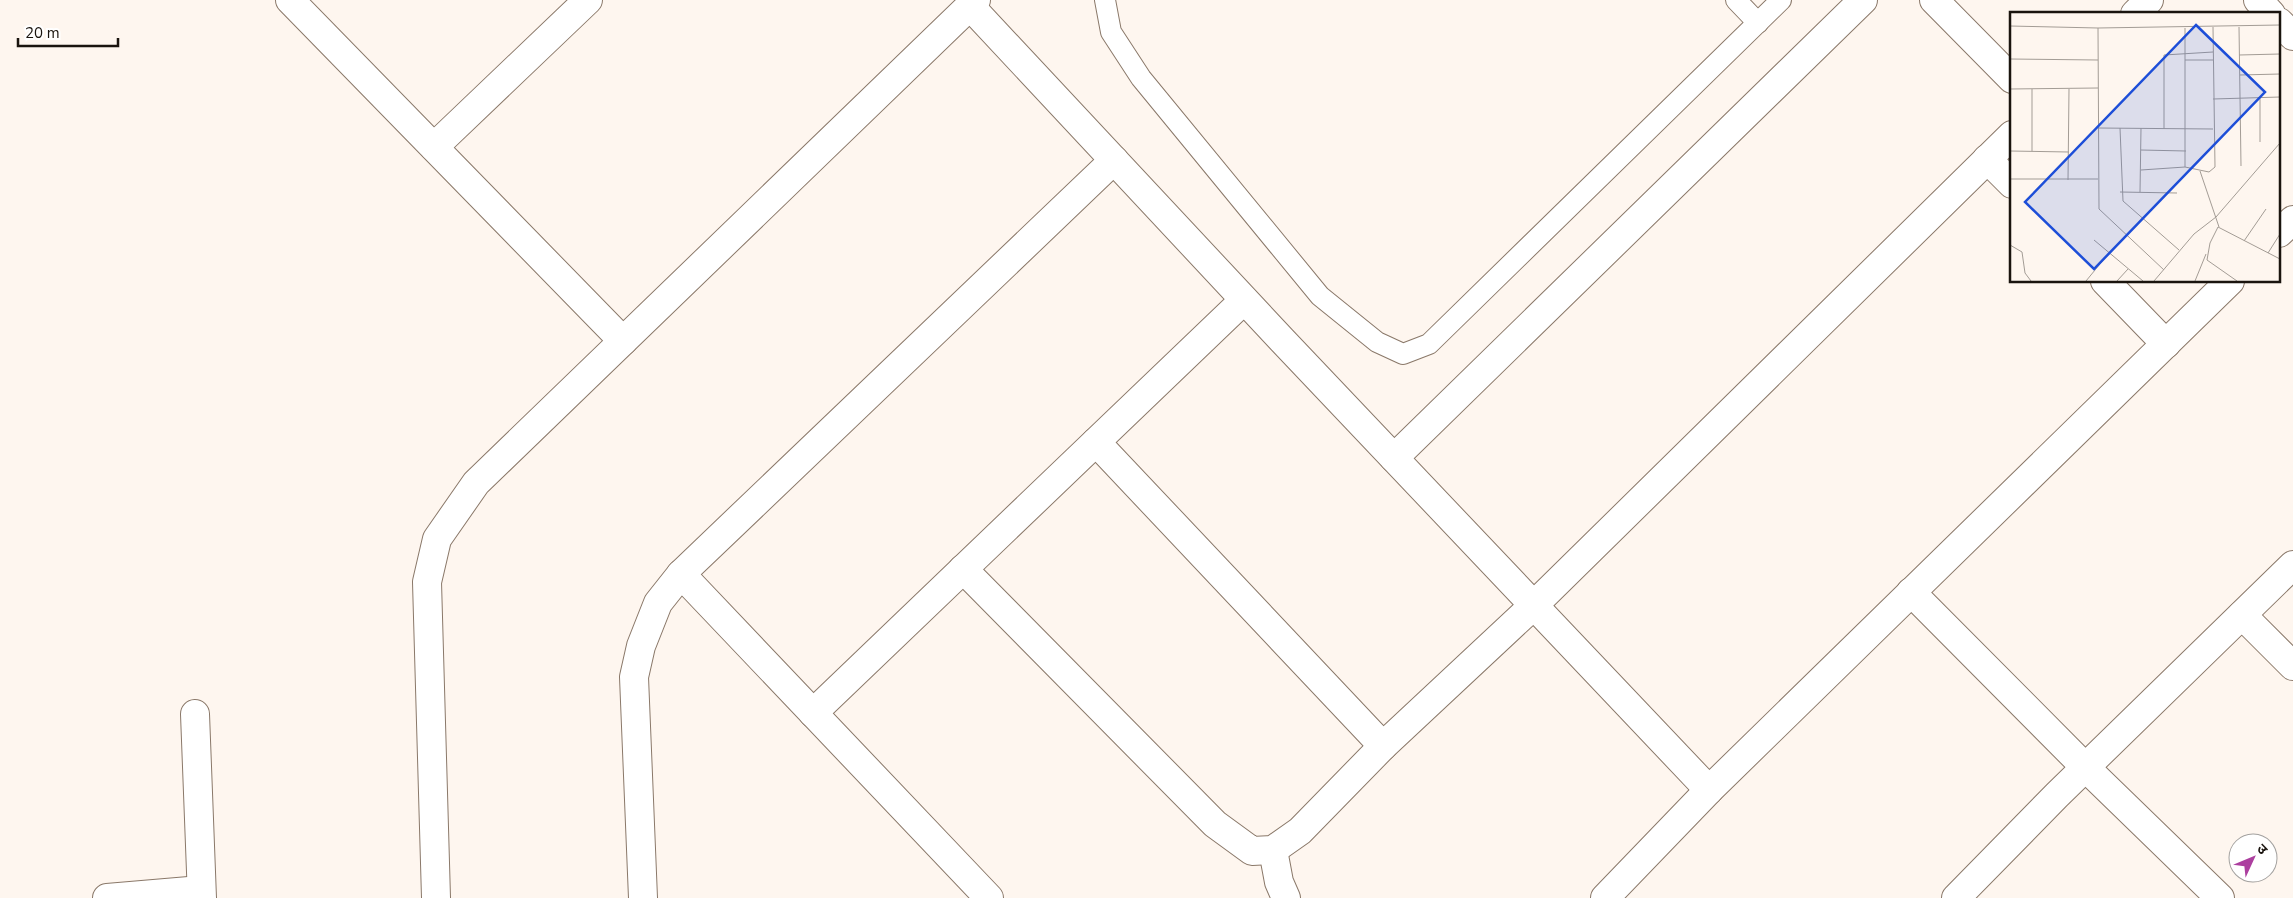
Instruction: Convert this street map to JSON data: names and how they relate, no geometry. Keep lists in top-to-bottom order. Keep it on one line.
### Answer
{"scale_bar":"20 m","north":"top right"}
